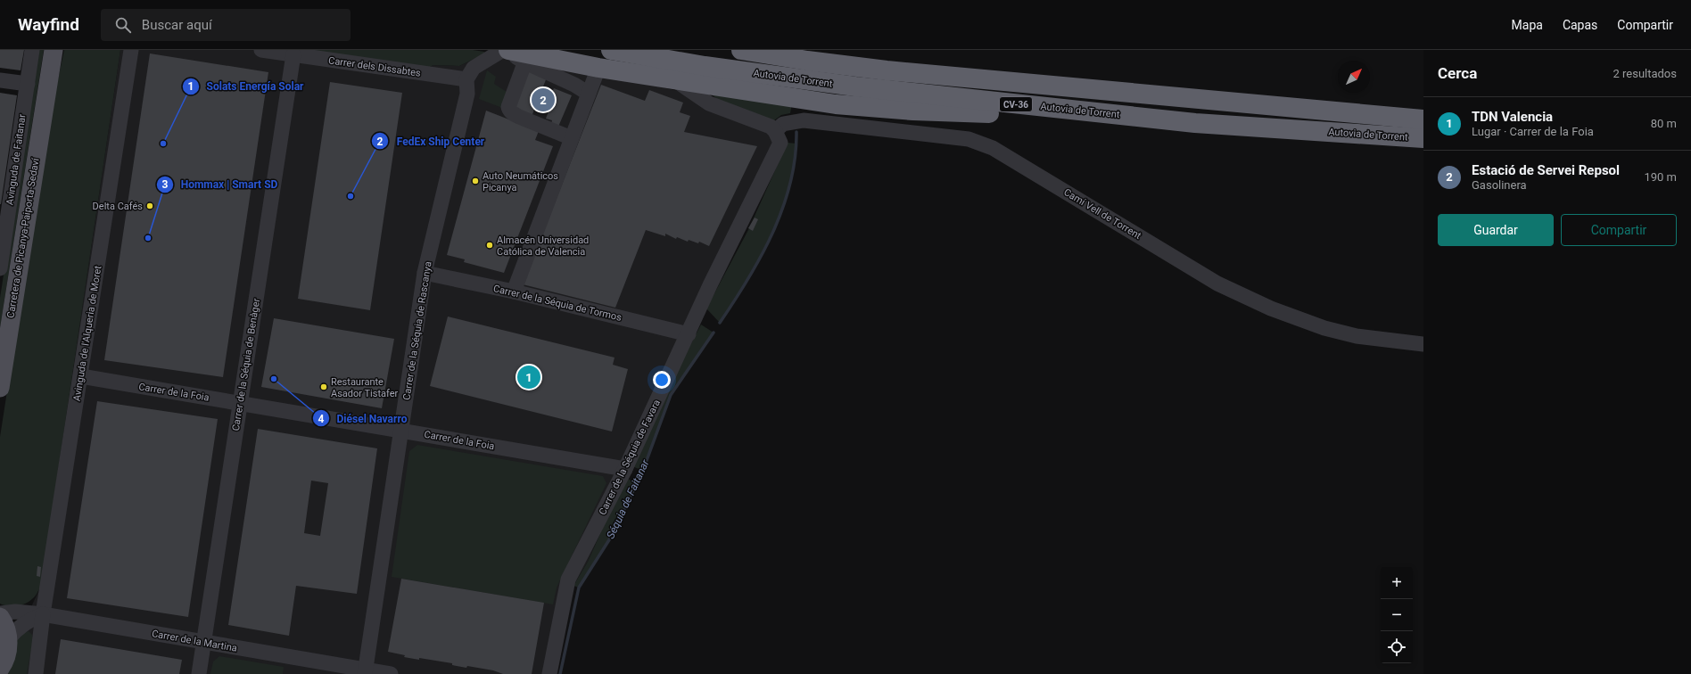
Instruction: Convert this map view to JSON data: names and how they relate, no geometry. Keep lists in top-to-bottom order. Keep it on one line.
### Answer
{"streets":{"highway":["Autovia de Torrent","CV-36"],"main road":["Carretera de Picanya-Paiporta-Sedaví"],"street":["Carrer dels Dissabtes","Avinguda de Faitanar","Camí Vell de Torrent","Carrer de la Séquia de Tormos","Carrer de la Séquia de Rascanya","Avinguda de l'Alqueria de Moret","Carrer de la Séquia de Benàger","Carrer de la Foia","Carrer de la Séquia de Favara","Carrer de la Martina"]},"crossings":[["Carrer dels Dissabtes","Carrer de la Séquia de Rascanya"],["Carrer dels Dissabtes","Carrer de la Séquia de Benàger"],["Camí Vell de Torrent","Carrer de la Séquia de Favara"],["Carrer de la Séquia de Tormos","Carrer de la Séquia de Rascanya"],["Carrer de la Séquia de Tormos","Carrer de la Séquia de Favara"],["Carrer de la Séquia de Rascanya","Carrer de la Foia"],["Carrer de la Séquia de Rascanya","Carrer de la Martina"],["Avinguda de l'Alqueria de Moret","Carrer de la Foia"],["Avinguda de l'Alqueria de Moret","Carrer de la Martina"],["Carrer de la Séquia de Benàger","Carrer de la Foia"],["Carrer de la Séquia de Benàger","Carrer de la Martina"],["Carrer de la Foia","Carrer de la Séquia de Favara"]],"water":["Séquia de Faitanar"],"places":["Solats Energía Solar","Auto Neumáticos Picanya","FedEx Ship Center","Delta Cafés","Hommax | Smart SD","Almacén Universidad Católica de Valencia","Diésel Navarro","Restaurante Asador Tistafer"],"north":"top right","page":{"header":"Wayfind","search":"Buscar aquí","nav":["Mapa","Capas","Compartir"],"heading":["Cerca","2 resultados"],"pins":["2","1"],"list":[{"mark":"1","name":"TDN Valencia","note":"Lugar · Carrer de la Foia","value":"80 m"},{"mark":"2","name":"Estació de Servei Repsol","note":"Gasolinera","value":"190 m"}],"buttons":["Guardar","Compartir"],"map_buttons":["+","−"]}}
